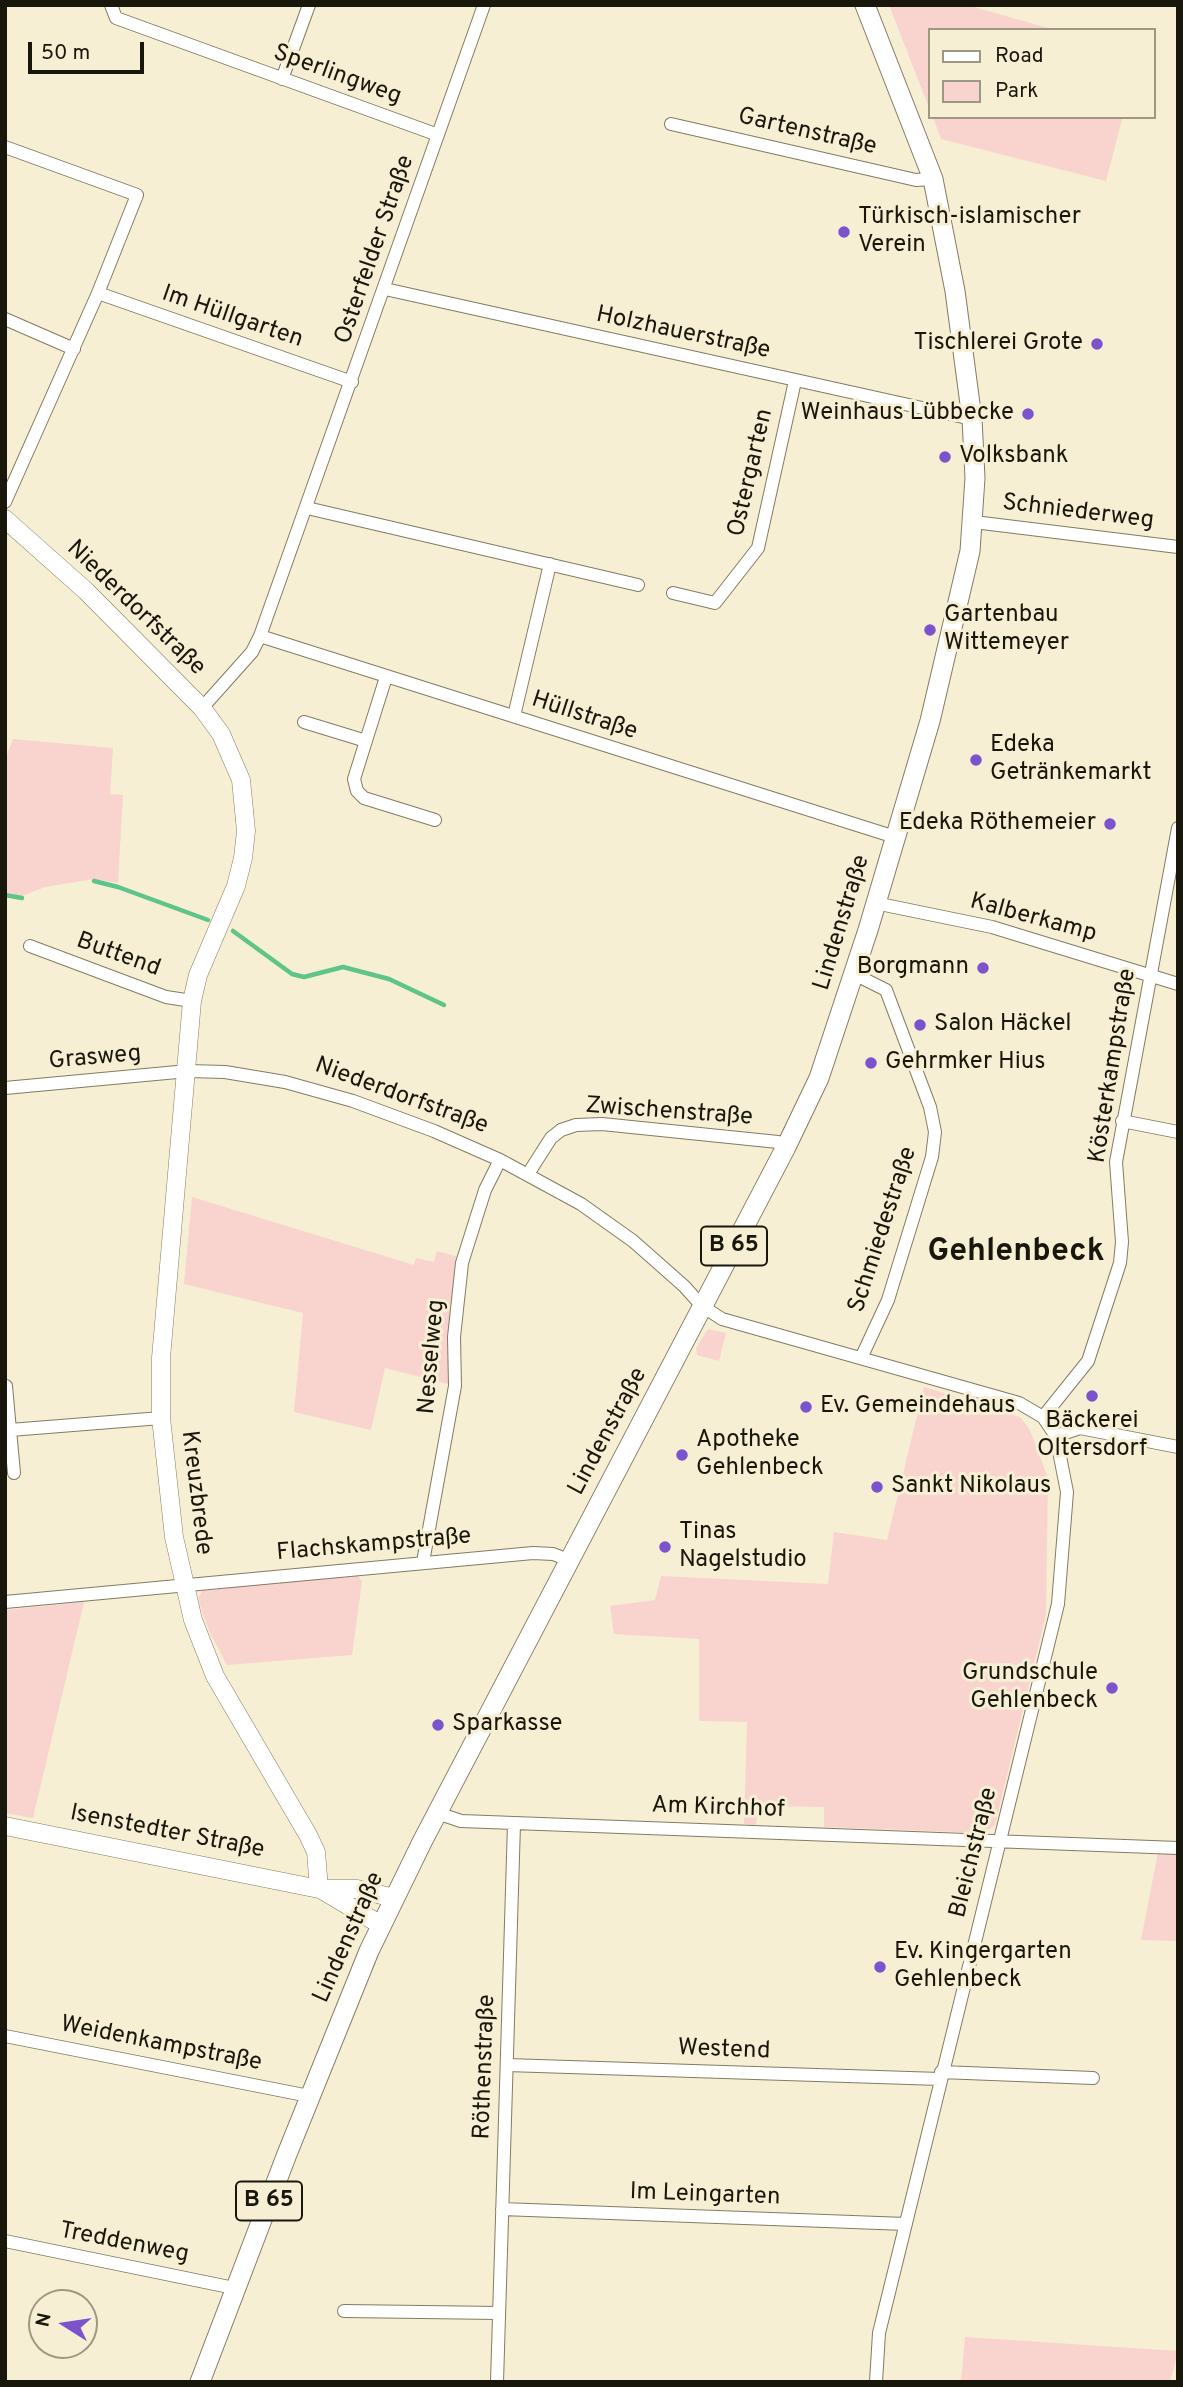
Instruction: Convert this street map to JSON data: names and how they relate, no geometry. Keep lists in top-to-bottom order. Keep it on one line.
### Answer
{"streets":{"main road":["Niederdorfstraße","Lindenstraße","B 65","Kreuzbrede","Isenstedter Straße"],"street":["Sperlingweg","Gartenstraße","Osterfelder Straße","Im Hüllgarten","Holzhauerstraße","Ostergarten","Schniederweg","Hüllstraße","Kalberkamp","Buttend","Grasweg","Kösterkampstraße","Zwischenstraße","Schmiedestraße","Nesselweg","Flachskampstraße","Am Kirchhof","Bleichstraße","Weidenkampstraße","Westend","Röthenstraße","Im Leingarten","Treddenweg"]},"crossings":[["Sperlingweg","Osterfelder Straße"],["Gartenstraße","B 65"],["Osterfelder Straße","Im Hüllgarten"],["Osterfelder Straße","Holzhauerstraße"],["Osterfelder Straße","Niederdorfstraße"],["Osterfelder Straße","Hüllstraße"],["Holzhauerstraße","Ostergarten"],["Holzhauerstraße","Lindenstraße"],["Holzhauerstraße","B 65"],["Schniederweg","Lindenstraße"],["Niederdorfstraße","Lindenstraße"],["Niederdorfstraße","Buttend"],["Niederdorfstraße","Grasweg"],["Niederdorfstraße","Kösterkampstraße"],["Niederdorfstraße","Zwischenstraße"],["Niederdorfstraße","Schmiedestraße"],["Niederdorfstraße","Nesselweg"],["Niederdorfstraße","Kreuzbrede"],["Niederdorfstraße","Bleichstraße"],["Hüllstraße","Lindenstraße"],["Kalberkamp","Lindenstraße"],["Kalberkamp","Kösterkampstraße"],["Lindenstraße","Zwischenstraße"],["Lindenstraße","Schmiedestraße"],["Lindenstraße","B 65"],["Lindenstraße","Flachskampstraße"],["Lindenstraße","Am Kirchhof"],["Lindenstraße","Isenstedter Straße"],["Lindenstraße","Weidenkampstraße"],["Lindenstraße","Treddenweg"],["Grasweg","Kreuzbrede"],["Kösterkampstraße","Bleichstraße"],["Nesselweg","Flachskampstraße"],["Kreuzbrede","Flachskampstraße"],["Kreuzbrede","Isenstedter Straße"],["Am Kirchhof","Bleichstraße"],["Am Kirchhof","Röthenstraße"],["Bleichstraße","Westend"],["Bleichstraße","Im Leingarten"],["Westend","Röthenstraße"],["Röthenstraße","Im Leingarten"]],"districts":["Gehlenbeck"],"places":["Türkisch-islamischer Verein","Tischlerei Grote","Weinhaus Lübbecke","Volksbank","Gartenbau Wittemeyer","Edeka Getränkemarkt","Edeka Röthemeier","Borgmann","Salon Häckel","Gehrmker Hius","Bäckerei Oltersdorf","Ev. Gemeindehaus","Apotheke Gehlenbeck","Sankt Nikolaus","Tinas Nagelstudio","Grundschule Gehlenbeck","Sparkasse","Ev. Kingergarten Gehlenbeck"],"legend":["Road","Park"],"scale_bar":"50 m","north":"left"}
